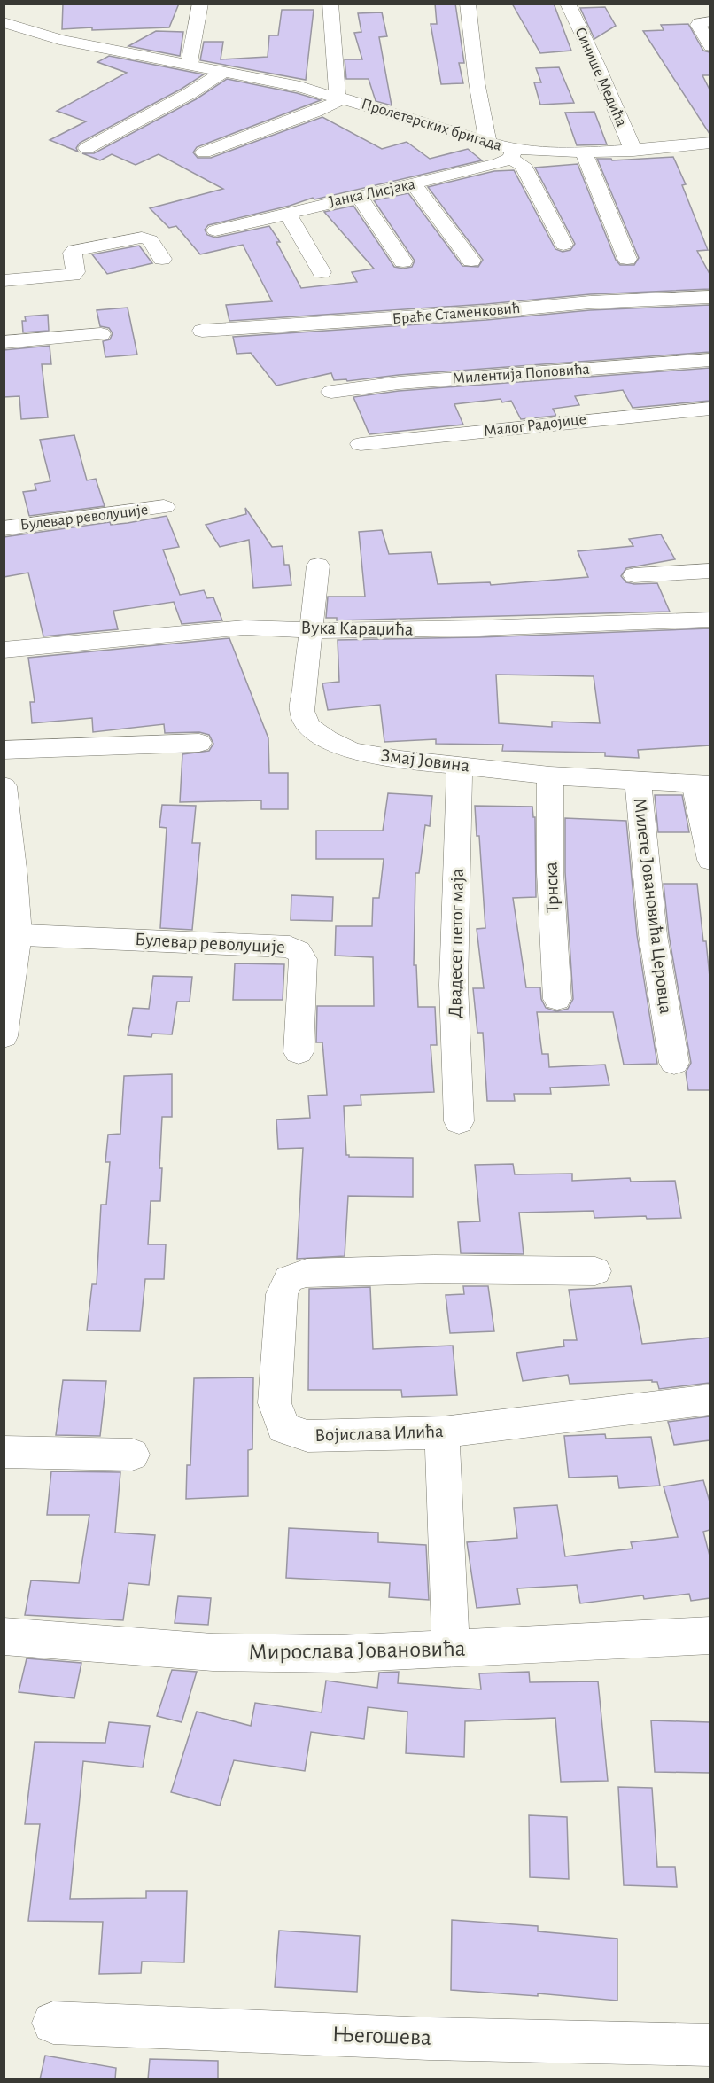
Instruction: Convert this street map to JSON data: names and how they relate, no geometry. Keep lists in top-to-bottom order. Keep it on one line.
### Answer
{"streets":{"street":["Синише Медића","Пролетерских бригада","Јанка Лисјака","Браће Стаменковић","Милентија Поповића","Малог Радојице","Булевар револуције","Вука Караџића","Змај Јовина","Трнска","Милете Јовановића Церовца","Двадесет петог маја","Војислава Илића","Мирослава Јовановића","Његошева"]},"crossings":[["Синише Медића","Пролетерских бригада"],["Пролетерских бригада","Јанка Лисјака"],["Вука Караџића","Змај Јовина"],["Змај Јовина","Трнска"],["Змај Јовина","Милете Јовановића Церовца"],["Змај Јовина","Двадесет петог маја"]]}
